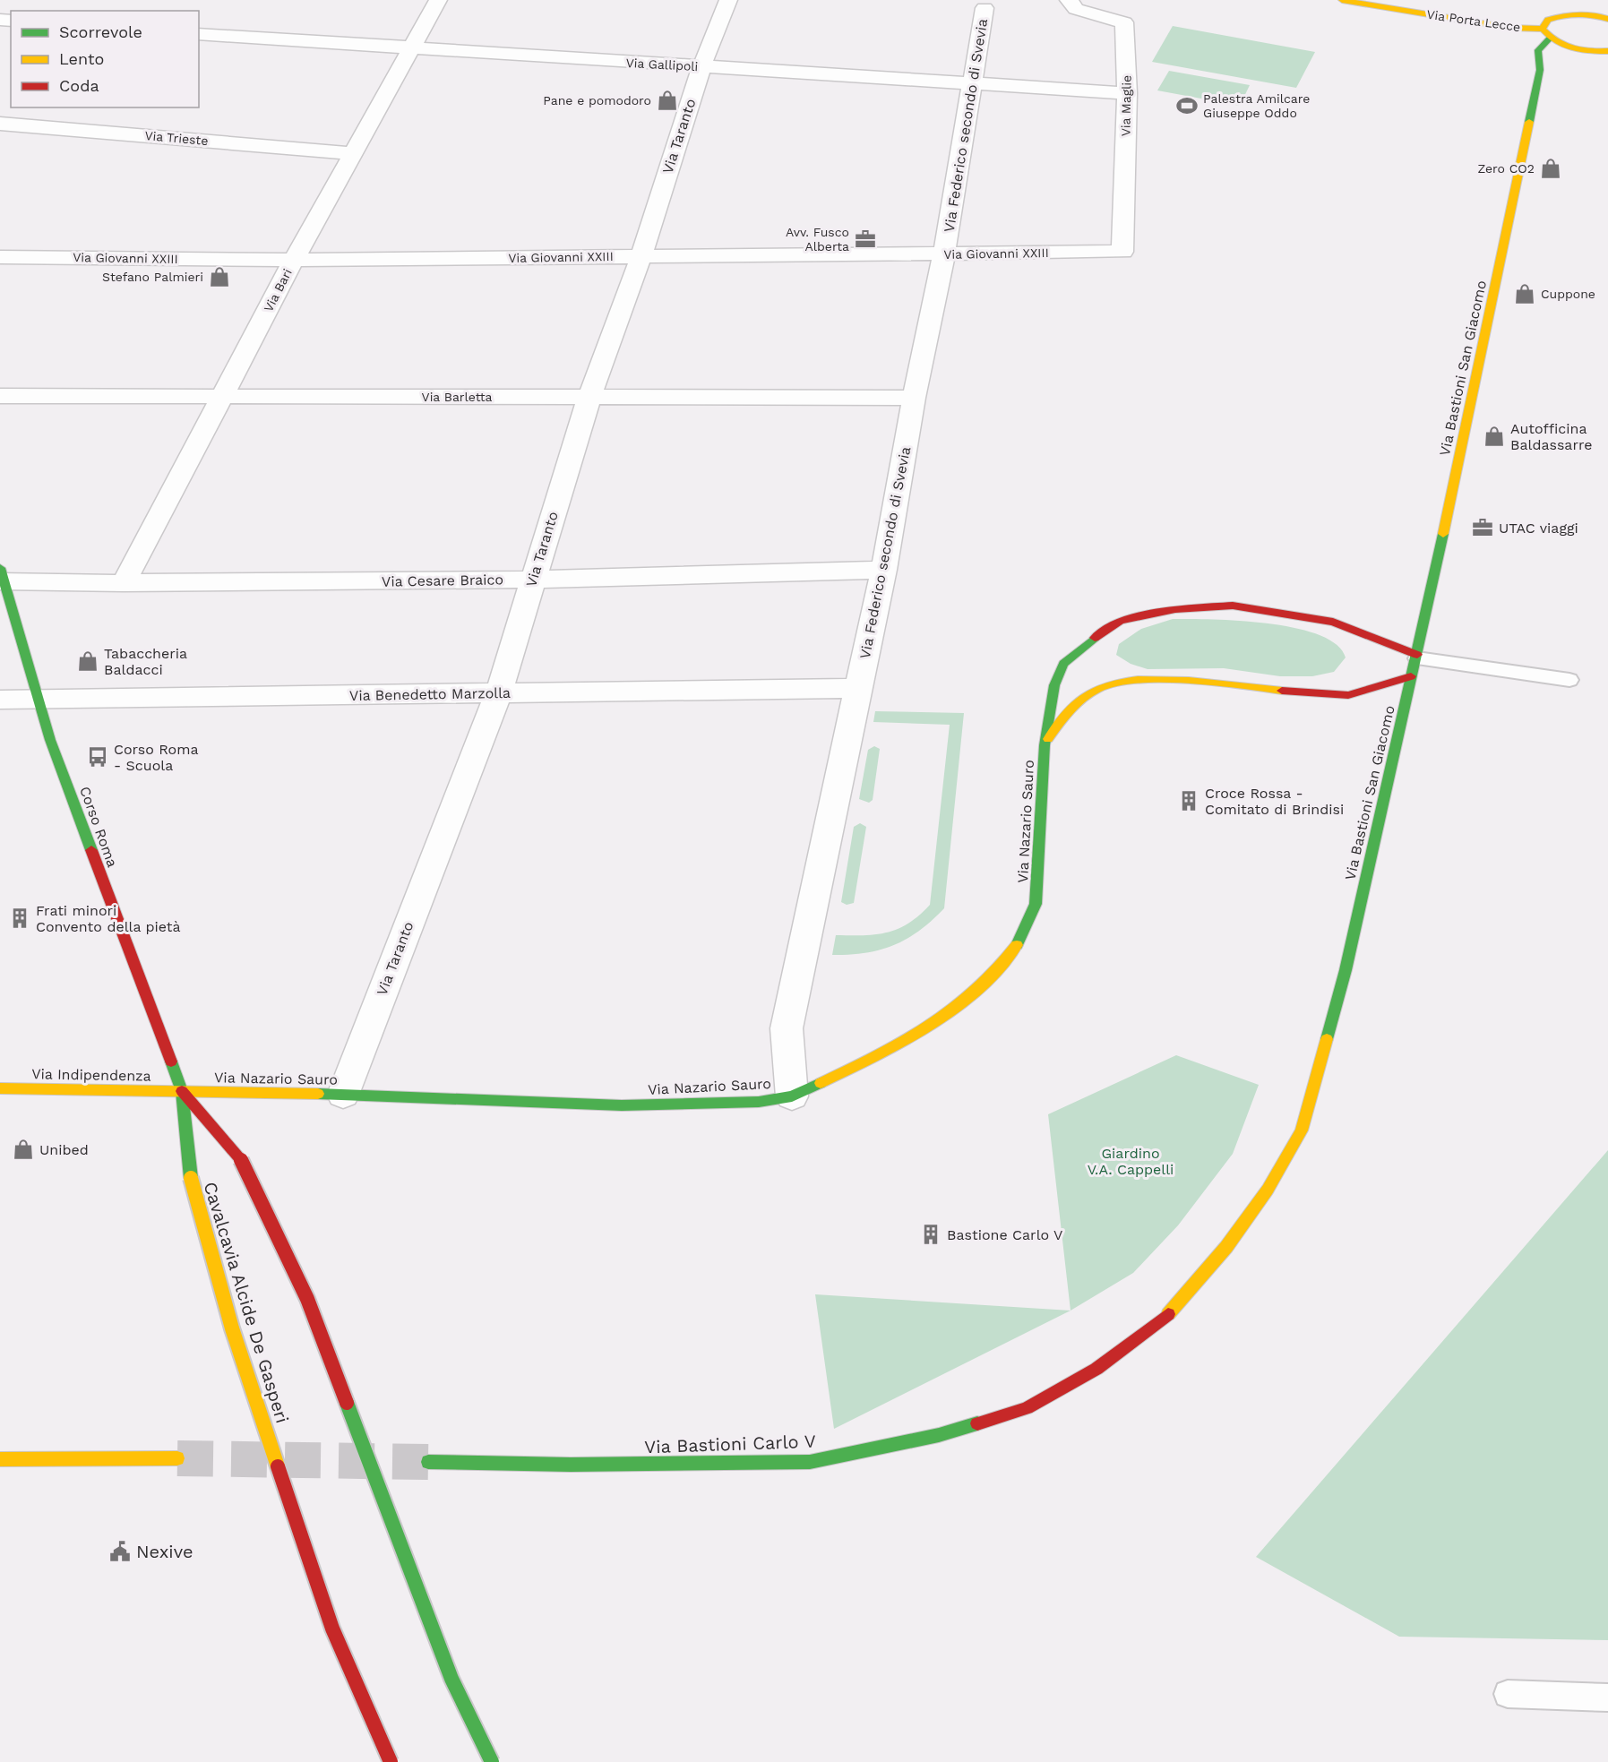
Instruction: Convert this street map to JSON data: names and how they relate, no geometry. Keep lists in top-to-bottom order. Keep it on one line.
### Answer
{"streets":{"street":["Via Porta Lecce","Via Gallipoli","Via Maglie","Via Federico secondo di Svevia","Via Taranto","Via Trieste","Via Giovanni XXIII","Via Bari","Via Bastioni San Giacomo","Via Barletta","Via Cesare Braico","Via Benedetto Marzolla","Via Nazario Sauro","Corso Roma","Via Indipendenza","Cavalcavia Alcide De Gasperi","Via Bastioni Carlo V"]},"crossings":[["Via Porta Lecce","Via Bastioni San Giacomo"],["Via Gallipoli","Via Maglie"],["Via Gallipoli","Via Federico secondo di Svevia"],["Via Gallipoli","Via Taranto"],["Via Gallipoli","Via Bari"],["Via Maglie","Via Giovanni XXIII"],["Via Federico secondo di Svevia","Via Giovanni XXIII"],["Via Federico secondo di Svevia","Via Barletta"],["Via Federico secondo di Svevia","Via Cesare Braico"],["Via Federico secondo di Svevia","Via Benedetto Marzolla"],["Via Federico secondo di Svevia","Via Nazario Sauro"],["Via Taranto","Via Giovanni XXIII"],["Via Taranto","Via Barletta"],["Via Taranto","Via Cesare Braico"],["Via Taranto","Via Benedetto Marzolla"],["Via Taranto","Via Nazario Sauro"],["Via Trieste","Via Bari"],["Via Giovanni XXIII","Via Bari"],["Via Bari","Via Barletta"],["Via Bari","Via Cesare Braico"],["Via Bastioni San Giacomo","Via Nazario Sauro"],["Via Bastioni San Giacomo","Via Bastioni Carlo V"],["Via Cesare Braico","Corso Roma"],["Via Benedetto Marzolla","Corso Roma"],["Via Nazario Sauro","Corso Roma"],["Via Nazario Sauro","Via Indipendenza"],["Via Nazario Sauro","Cavalcavia Alcide De Gasperi"],["Corso Roma","Via Indipendenza"],["Corso Roma","Cavalcavia Alcide De Gasperi"],["Via Indipendenza","Cavalcavia Alcide De Gasperi"]],"parks":["Giardino V.A. Cappelli"],"places":{"shop":["Pane e pomodoro","Zero CO2","Stefano Palmieri","Cuppone","Autofficina Baldassarre","Tabaccheria Baldacci","Unibed"],"sports":["Palestra Amilcare Giuseppe Oddo"],"office":["Avv. Fusco Alberta","UTAC viaggi"],"bus stop":["Corso Roma - Scuola"],"building":["Croce Rossa - Comitato di Brindisi","Frati minori Convento della pietà","Bastione Carlo V"],"public building":["Nexive"]},"legend":["Scorrevole","Lento","Coda"]}
